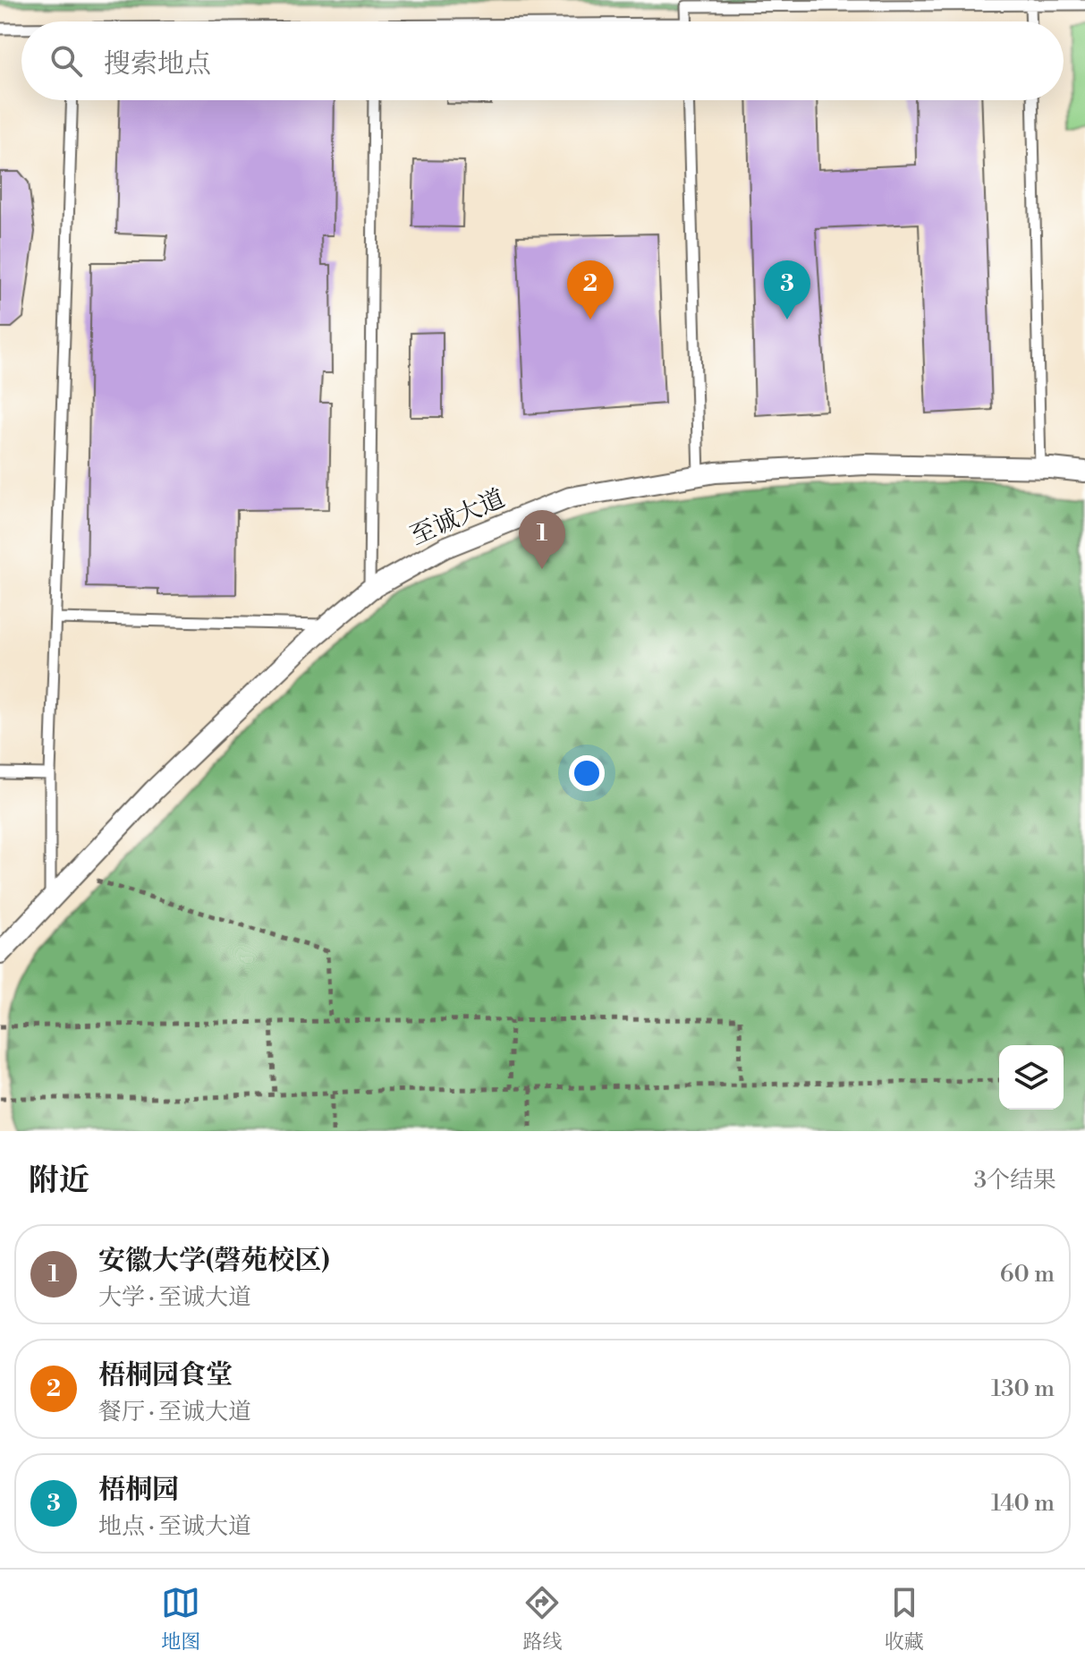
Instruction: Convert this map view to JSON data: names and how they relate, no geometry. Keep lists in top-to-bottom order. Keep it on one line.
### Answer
{"streets":{"street":["至诚大道"]},"page":{"search":"搜索地点","pins":["2","3","1"],"heading":["附近","3个结果"],"list":[{"mark":"1","name":"安徽大学(磬苑校区)","note":"大学 · 至诚大道","value":"60 m"},{"mark":"2","name":"梧桐园食堂","note":"餐厅 · 至诚大道","value":"130 m"},{"mark":"3","name":"梧桐园","note":"地点 · 至诚大道","value":"140 m"}],"nav":["地图","路线","收藏"]}}
